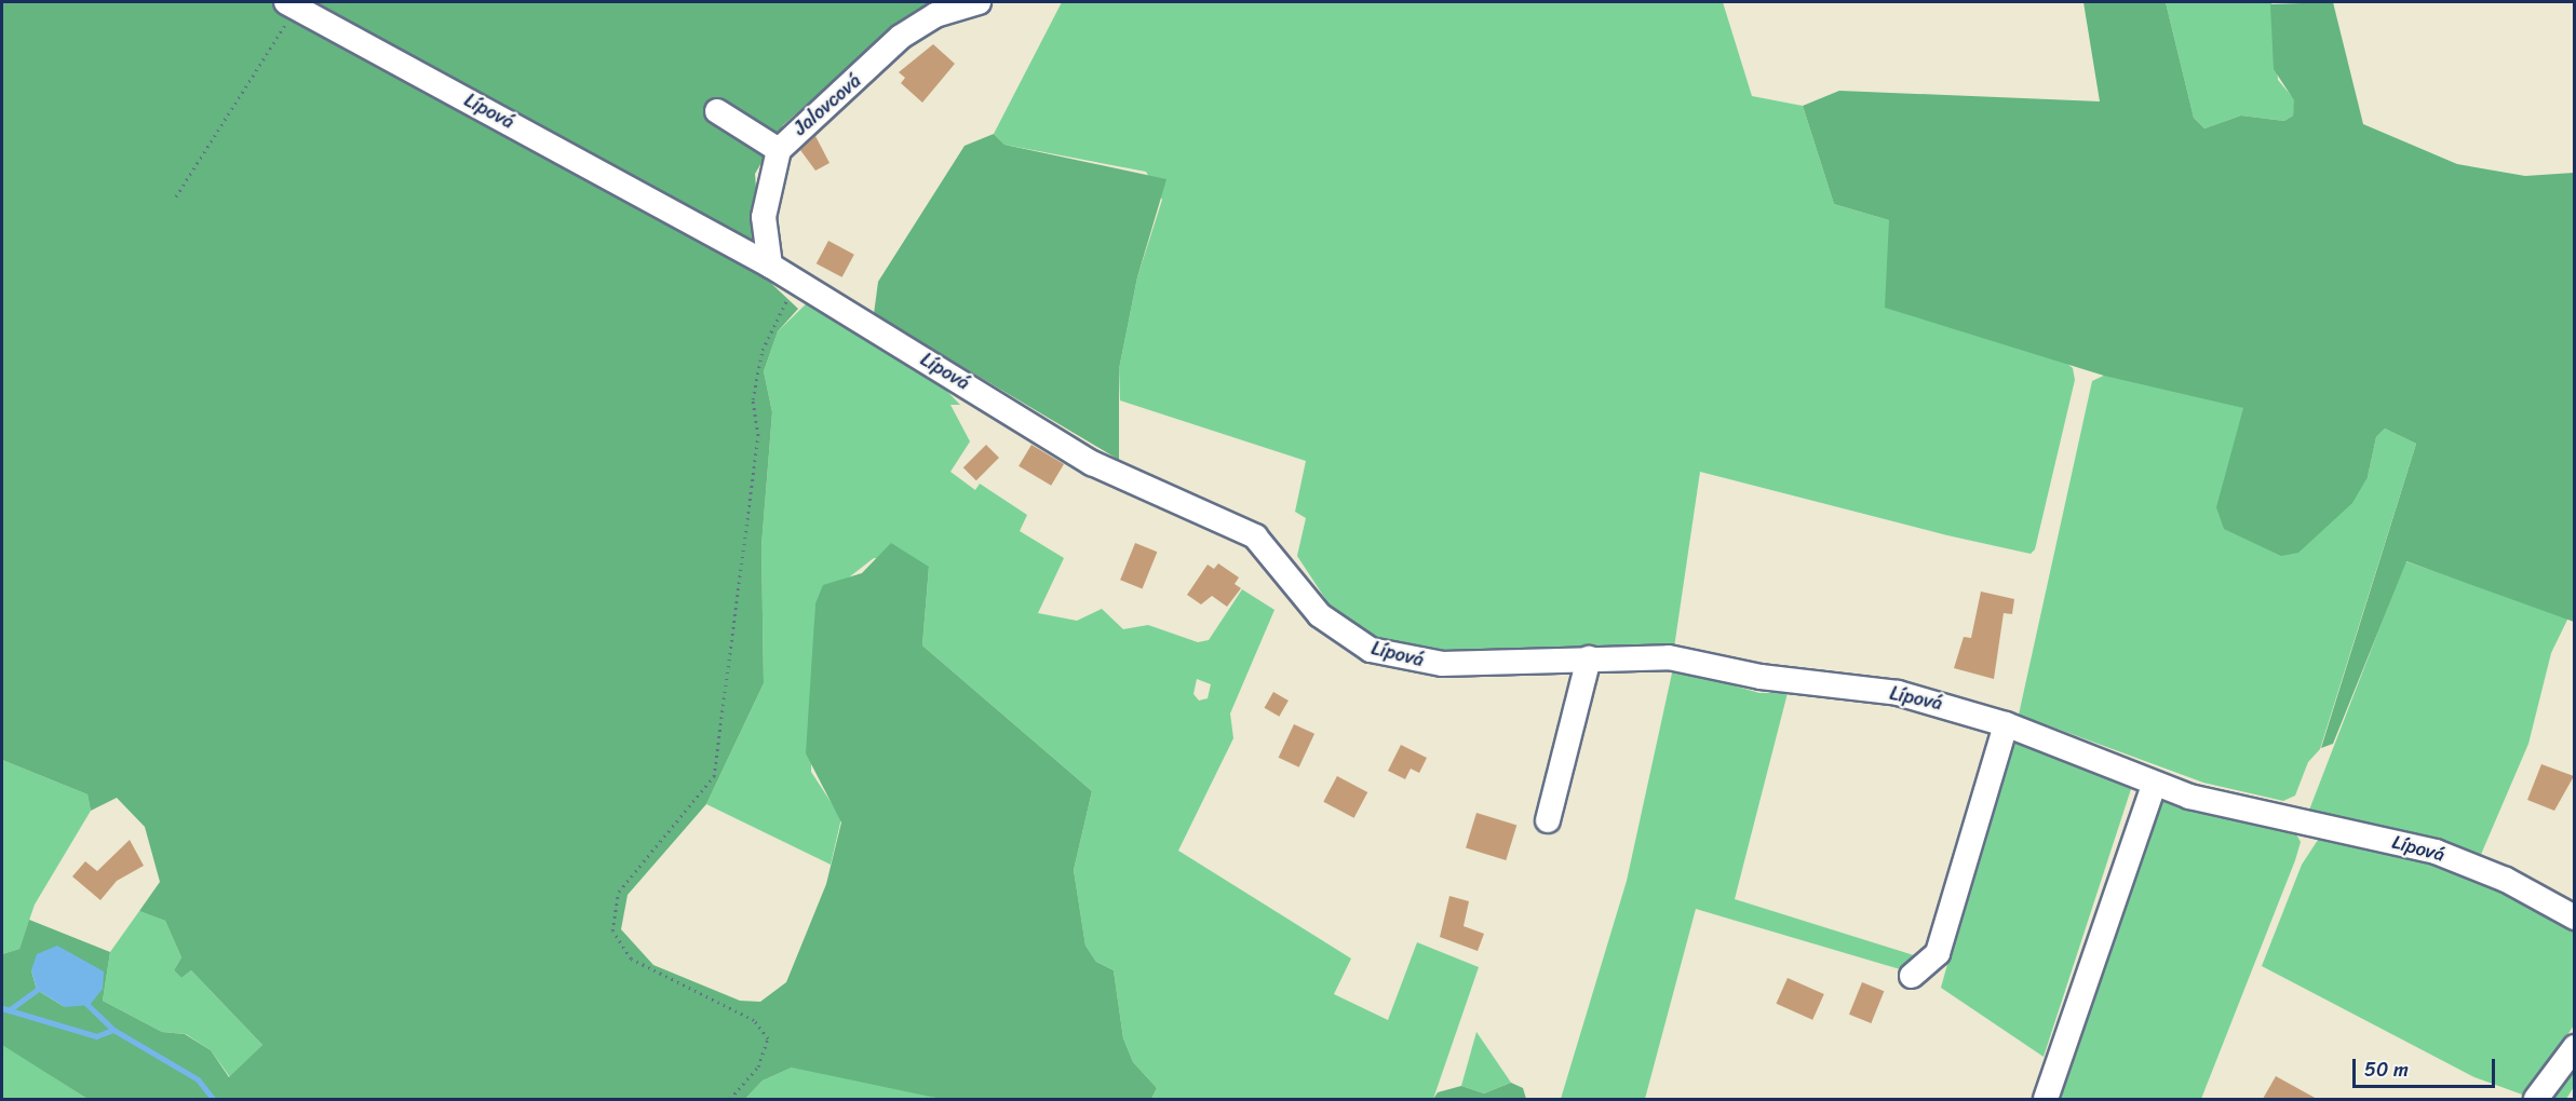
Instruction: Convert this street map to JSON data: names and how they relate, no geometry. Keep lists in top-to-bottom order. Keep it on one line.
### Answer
{"streets":{"street":["Jalovcová","Lípová"]},"crossings":[["Jalovcová","Lípová"]],"scale_bar":"50 m"}
